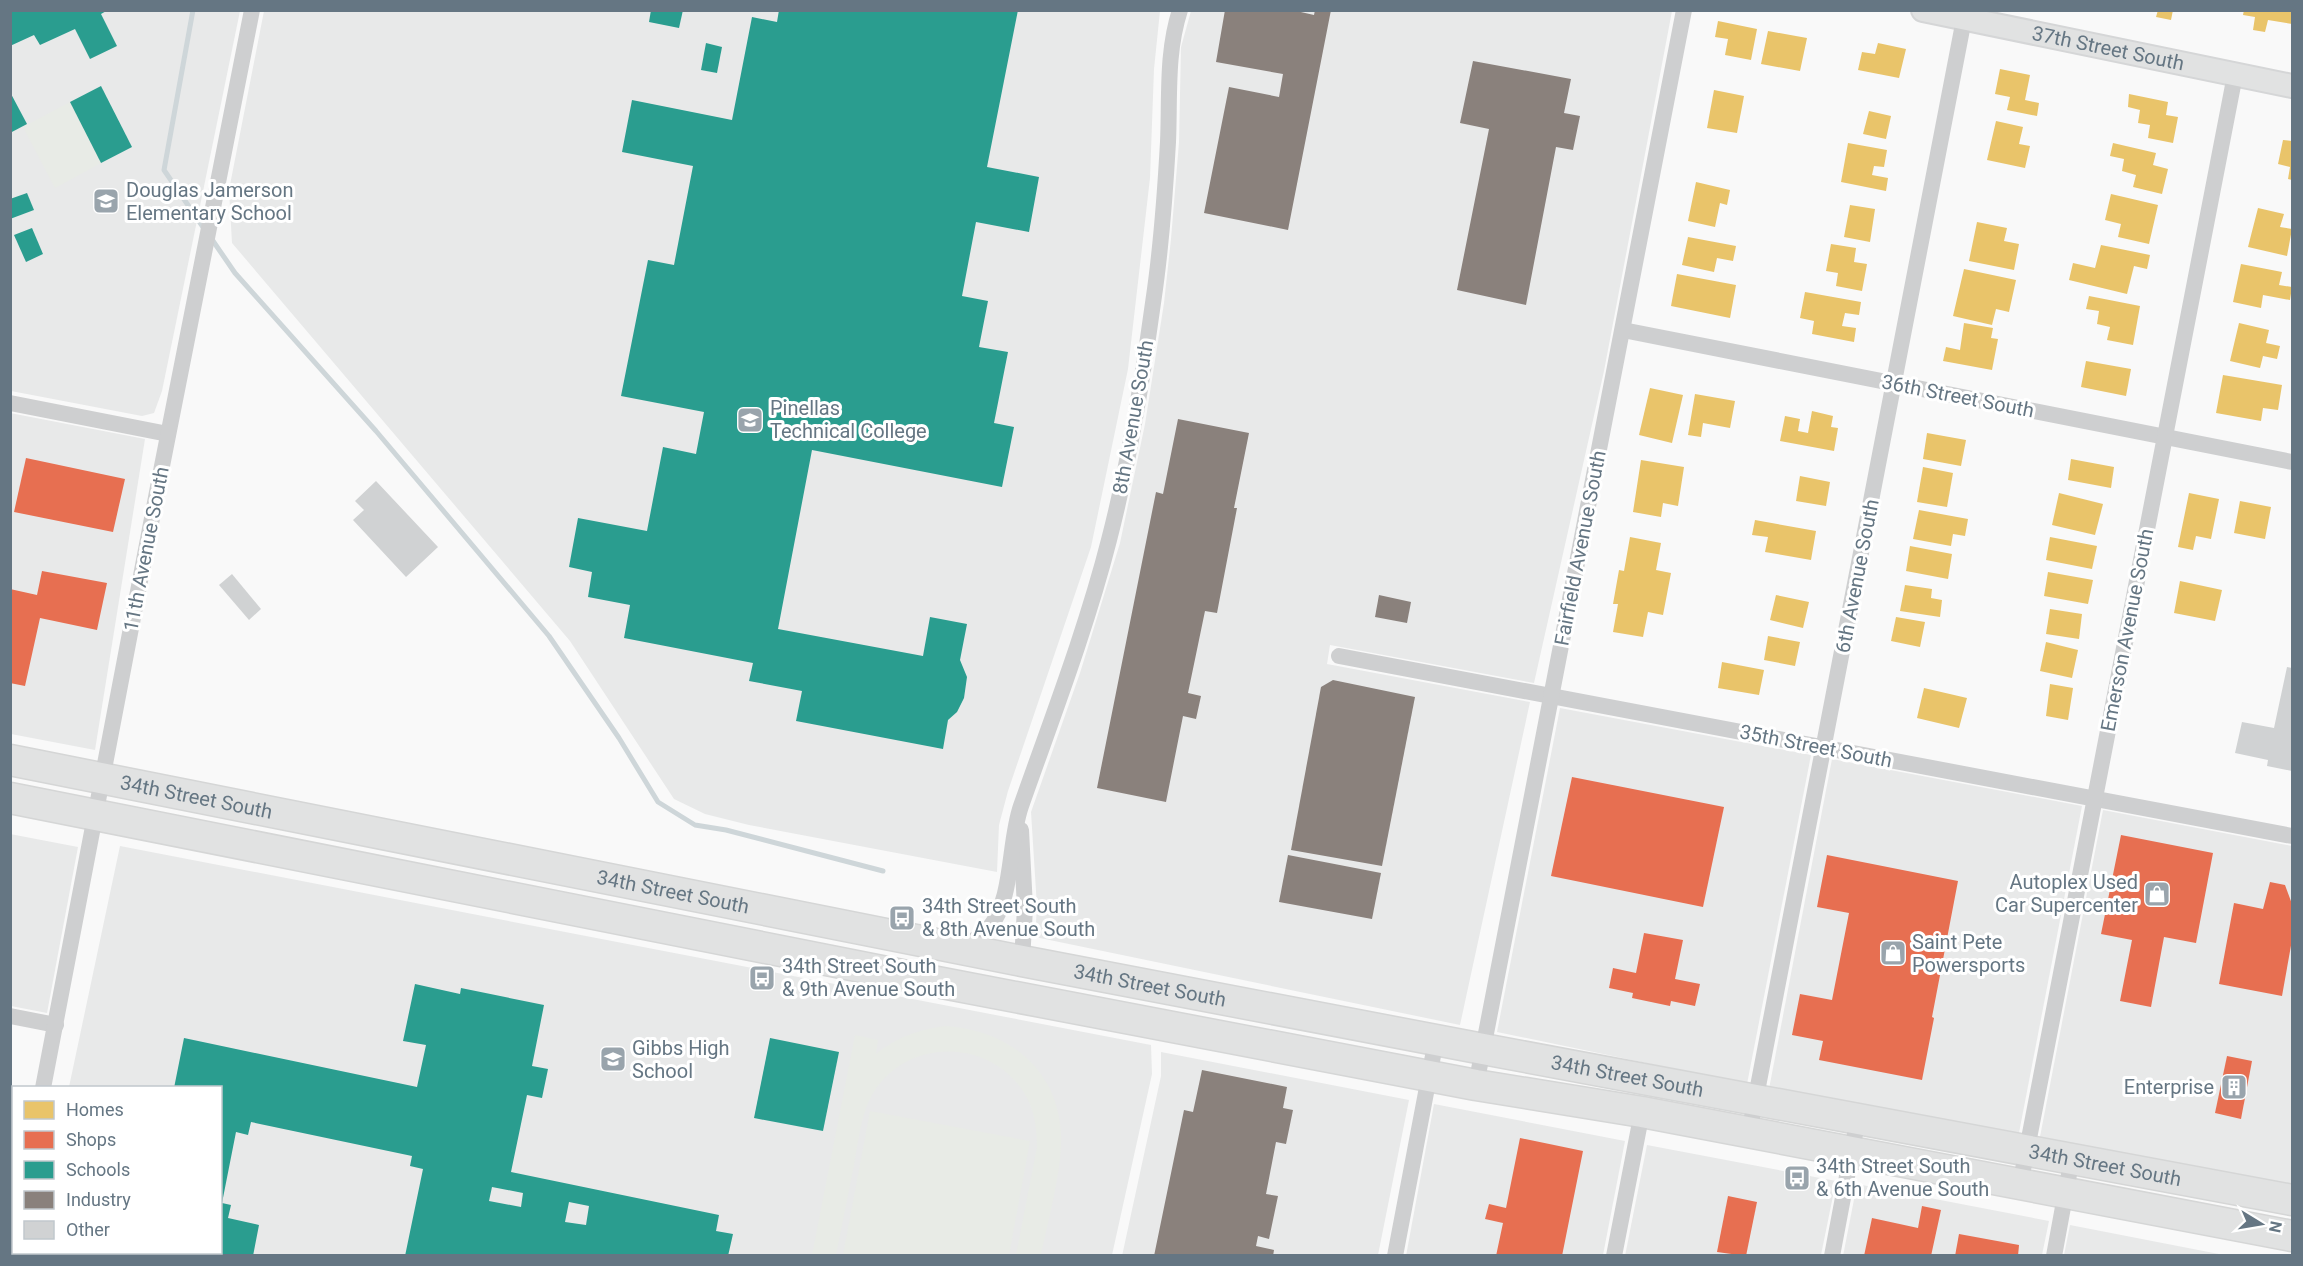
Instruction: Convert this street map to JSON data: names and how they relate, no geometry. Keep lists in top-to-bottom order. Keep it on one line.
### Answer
{"streets":{"highway":["34th Street South"],"street":["37th Street South","36th Street South","8th Avenue South","Fairfield Avenue South","11th Avenue South","6th Avenue South","Emerson Avenue South","35th Street South"]},"crossings":[["37th Street South","6th Avenue South"],["37th Street South","Emerson Avenue South"],["36th Street South","Fairfield Avenue South"],["36th Street South","6th Avenue South"],["36th Street South","Emerson Avenue South"],["8th Avenue South","34th Street South"],["Fairfield Avenue South","35th Street South"],["Fairfield Avenue South","34th Street South"],["11th Avenue South","34th Street South"],["6th Avenue South","35th Street South"],["6th Avenue South","34th Street South"],["Emerson Avenue South","35th Street South"],["Emerson Avenue South","34th Street South"]],"places":{"school or university":["Douglas Jamerson Elementary School","Pinellas Technical College","Gibbs High School"],"shop":["Autoplex Used Car Supercenter","Saint Pete Powersports"],"bus stop":["34th Street South & 8th Avenue South","34th Street South & 9th Avenue South","34th Street South & 6th Avenue South"],"building":["Enterprise"]},"legend":["Homes","Shops","Schools","Industry","Other"],"north":"right"}
